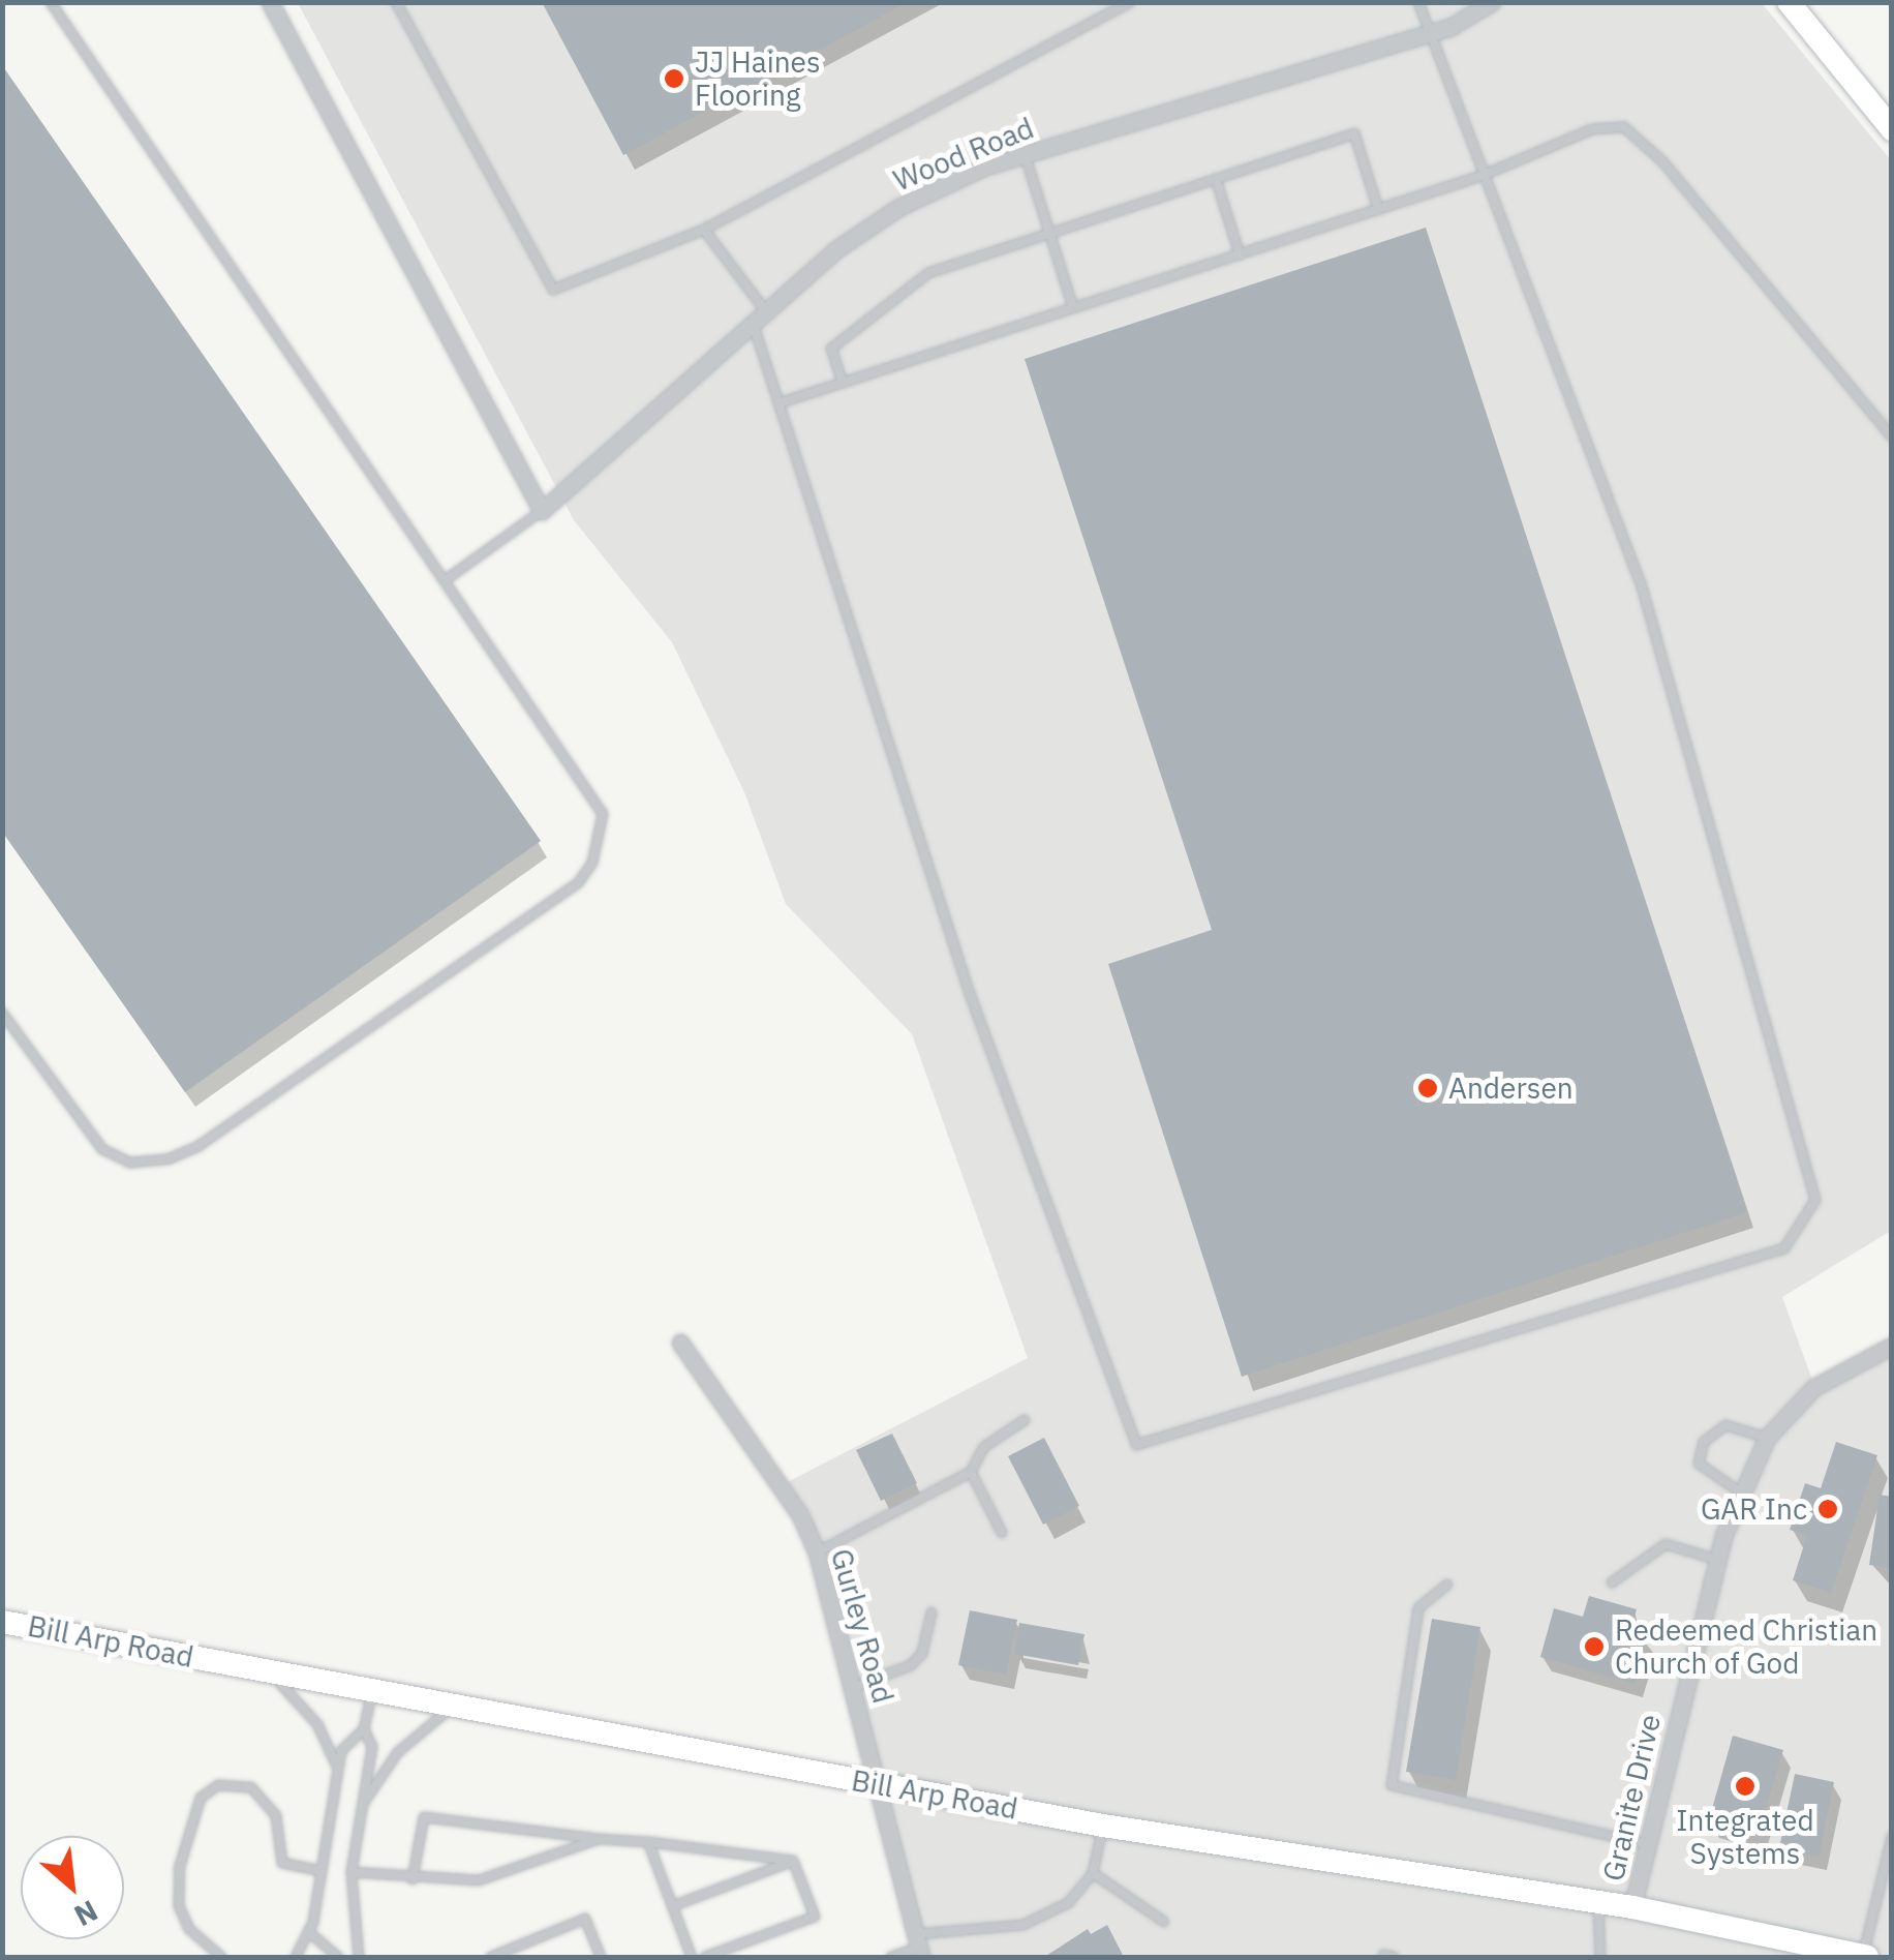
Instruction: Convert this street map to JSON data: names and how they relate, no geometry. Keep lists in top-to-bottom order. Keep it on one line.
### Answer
{"streets":{"main road":["Bill Arp Road"],"street":["Wood Road","Gurley Road","Granite Drive"]},"crossings":[["Gurley Road","Bill Arp Road"],["Bill Arp Road","Granite Drive"]],"places":["JJ Haines Flooring","Andersen","GAR Inc","Redeemed Christian Church of God","Integrated Systems"],"north":"bottom right"}
